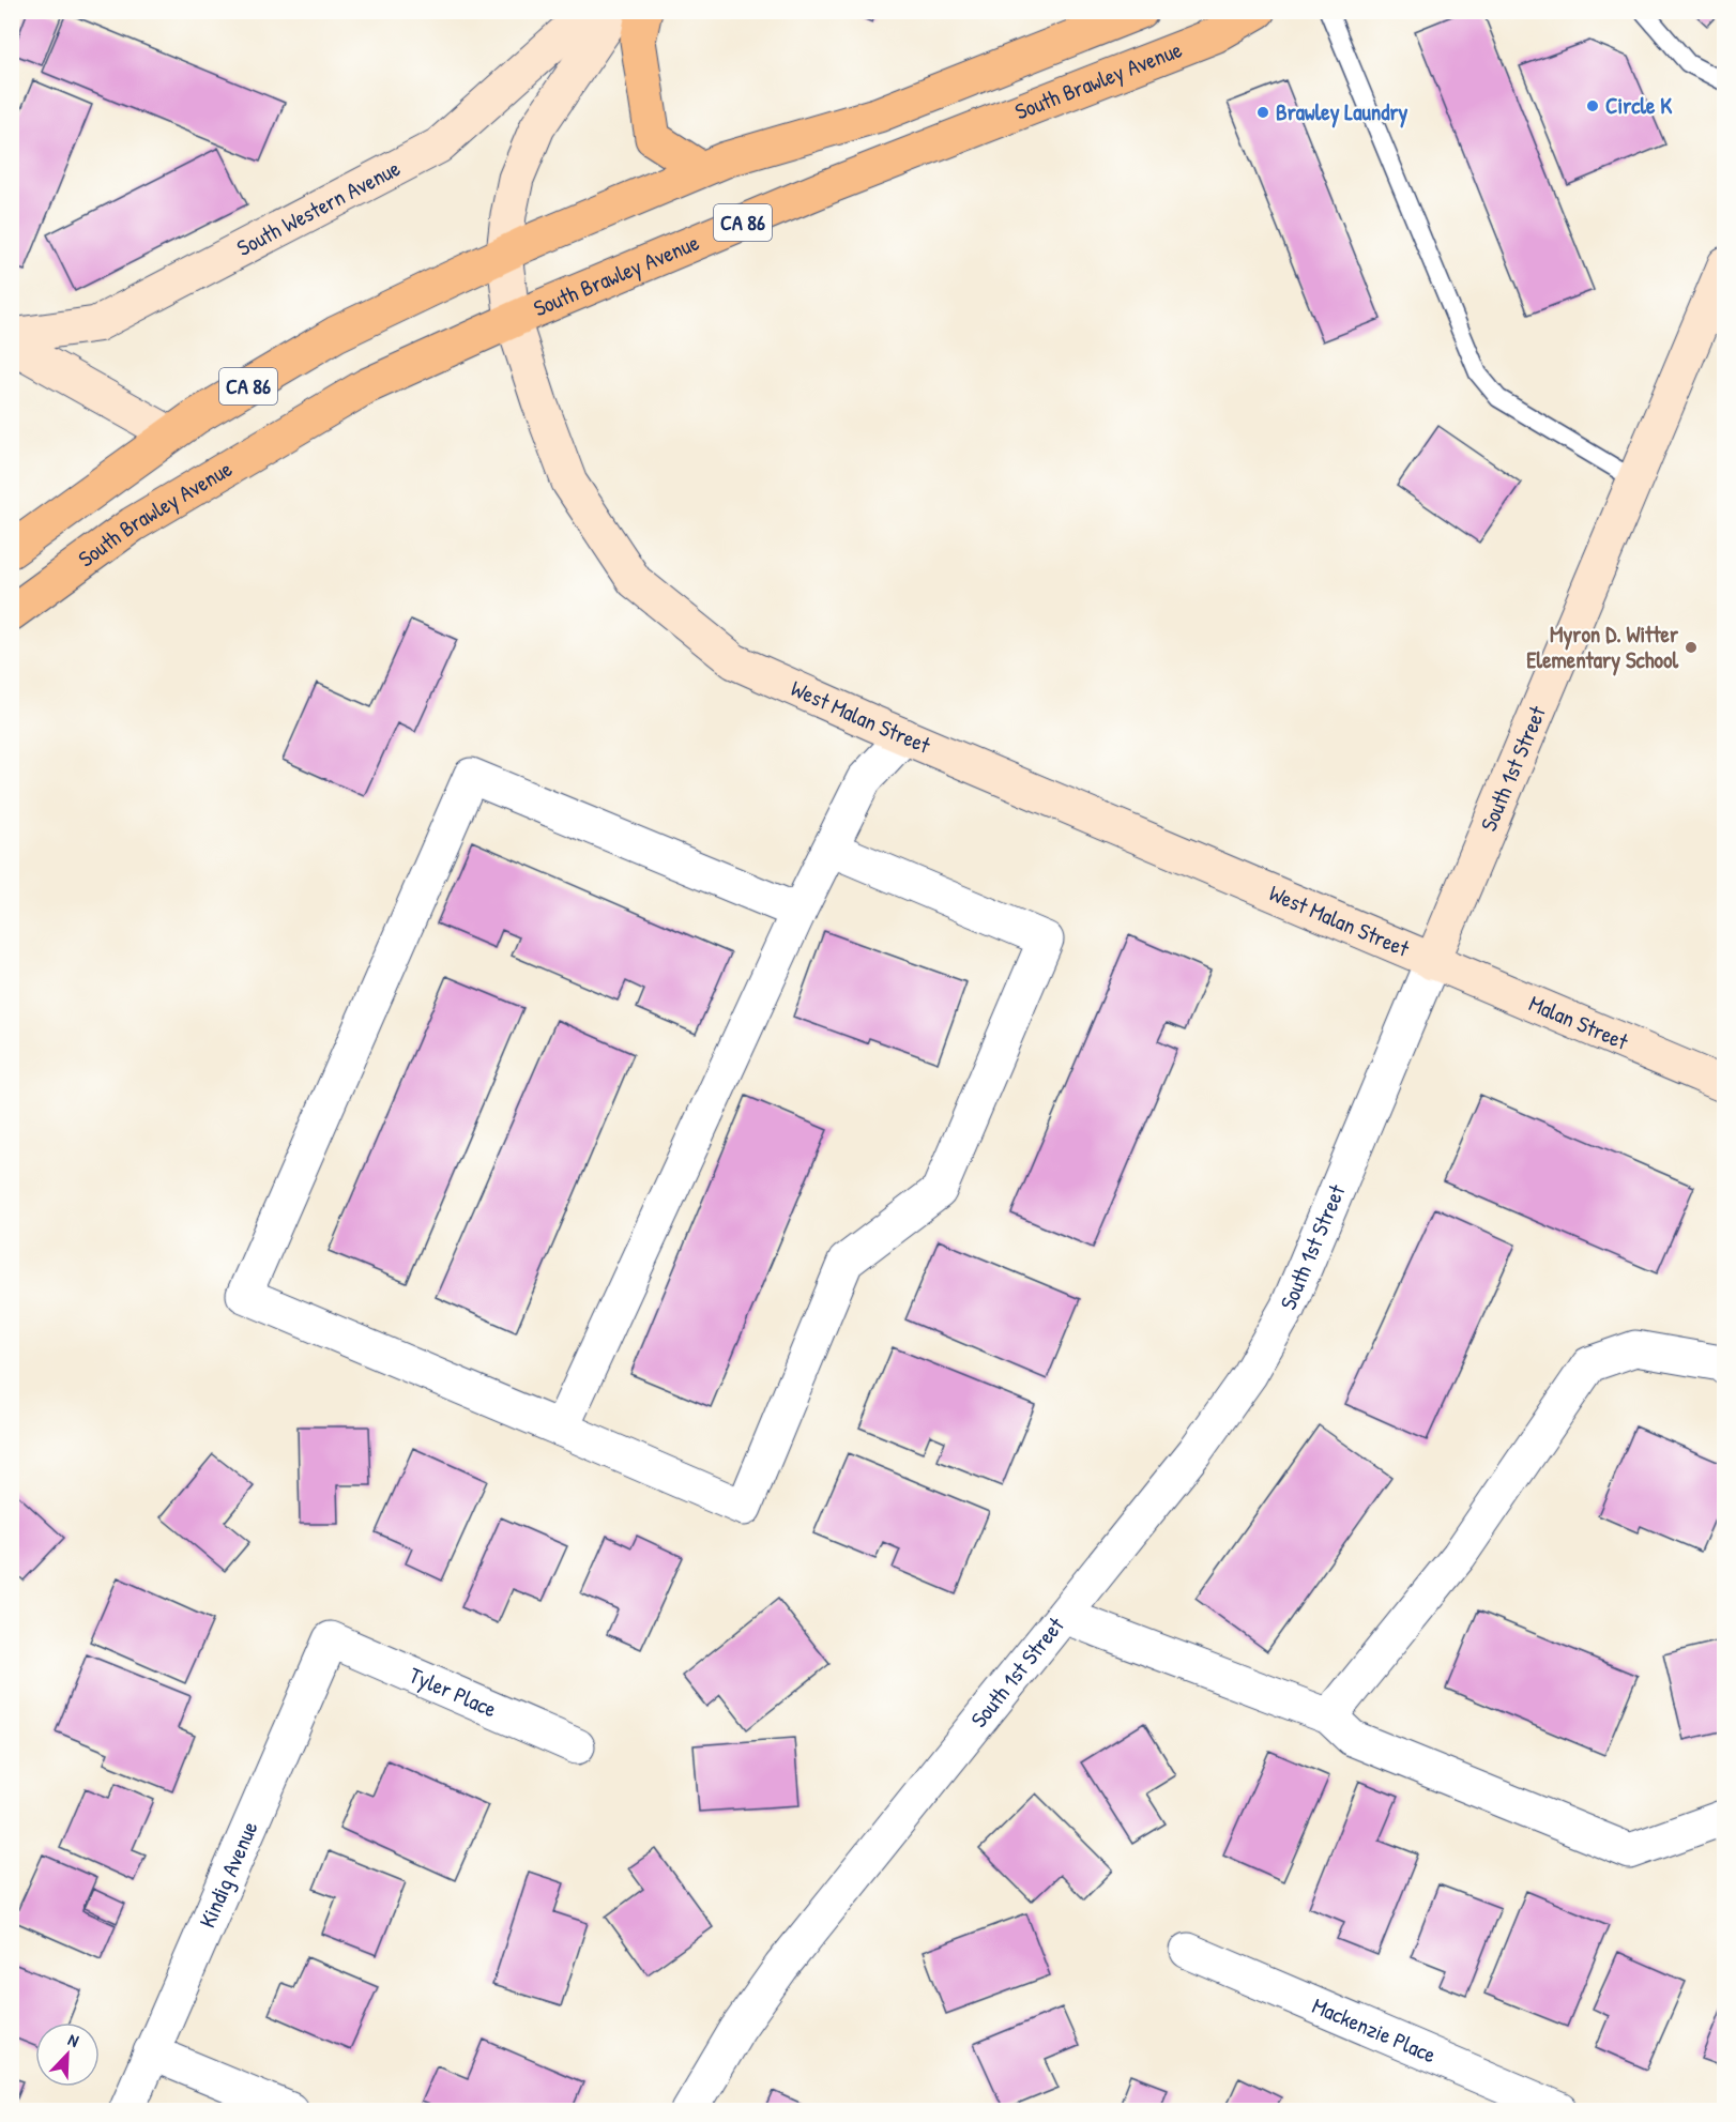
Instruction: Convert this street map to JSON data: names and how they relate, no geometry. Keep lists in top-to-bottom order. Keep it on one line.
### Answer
{"streets":{"highway":["South Brawley Avenue","CA 86"],"street":["South Western Avenue","West Malan Street","South 1st Street","Malan Street","Tyler Place","Kindig Avenue","Mackenzie Place"]},"crossings":[["South Brawley Avenue","West Malan Street"],["CA 86","West Malan Street"],["West Malan Street","South 1st Street"],["West Malan Street","Malan Street"],["South 1st Street","Malan Street"],["Tyler Place","Kindig Avenue"]],"places":["Circle K","Brawley Laundry","Myron D. Witter Elementary School"],"north":"top right"}
